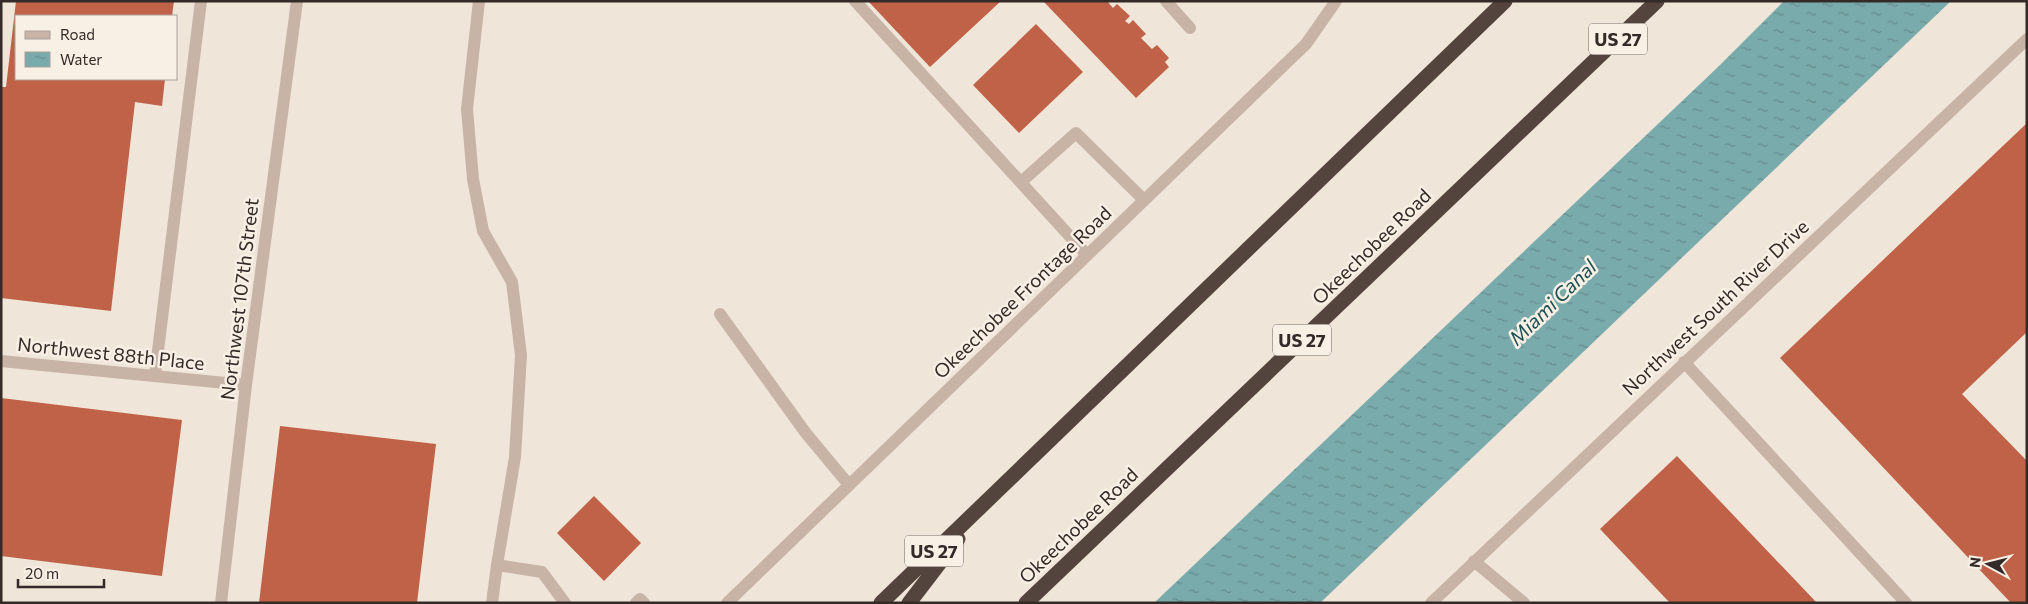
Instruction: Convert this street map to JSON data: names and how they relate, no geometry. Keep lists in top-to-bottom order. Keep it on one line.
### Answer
{"streets":{"highway":["US 27","Okeechobee Road"],"street":["Okeechobee Frontage Road","Northwest 107th Street","Northwest South River Drive","Northwest 88th Place"]},"crossings":[["Northwest 107th Street","Northwest 88th Place"]],"water":["Miami Canal"],"legend":["Road","Water"],"scale_bar":"20 m","north":"left"}
